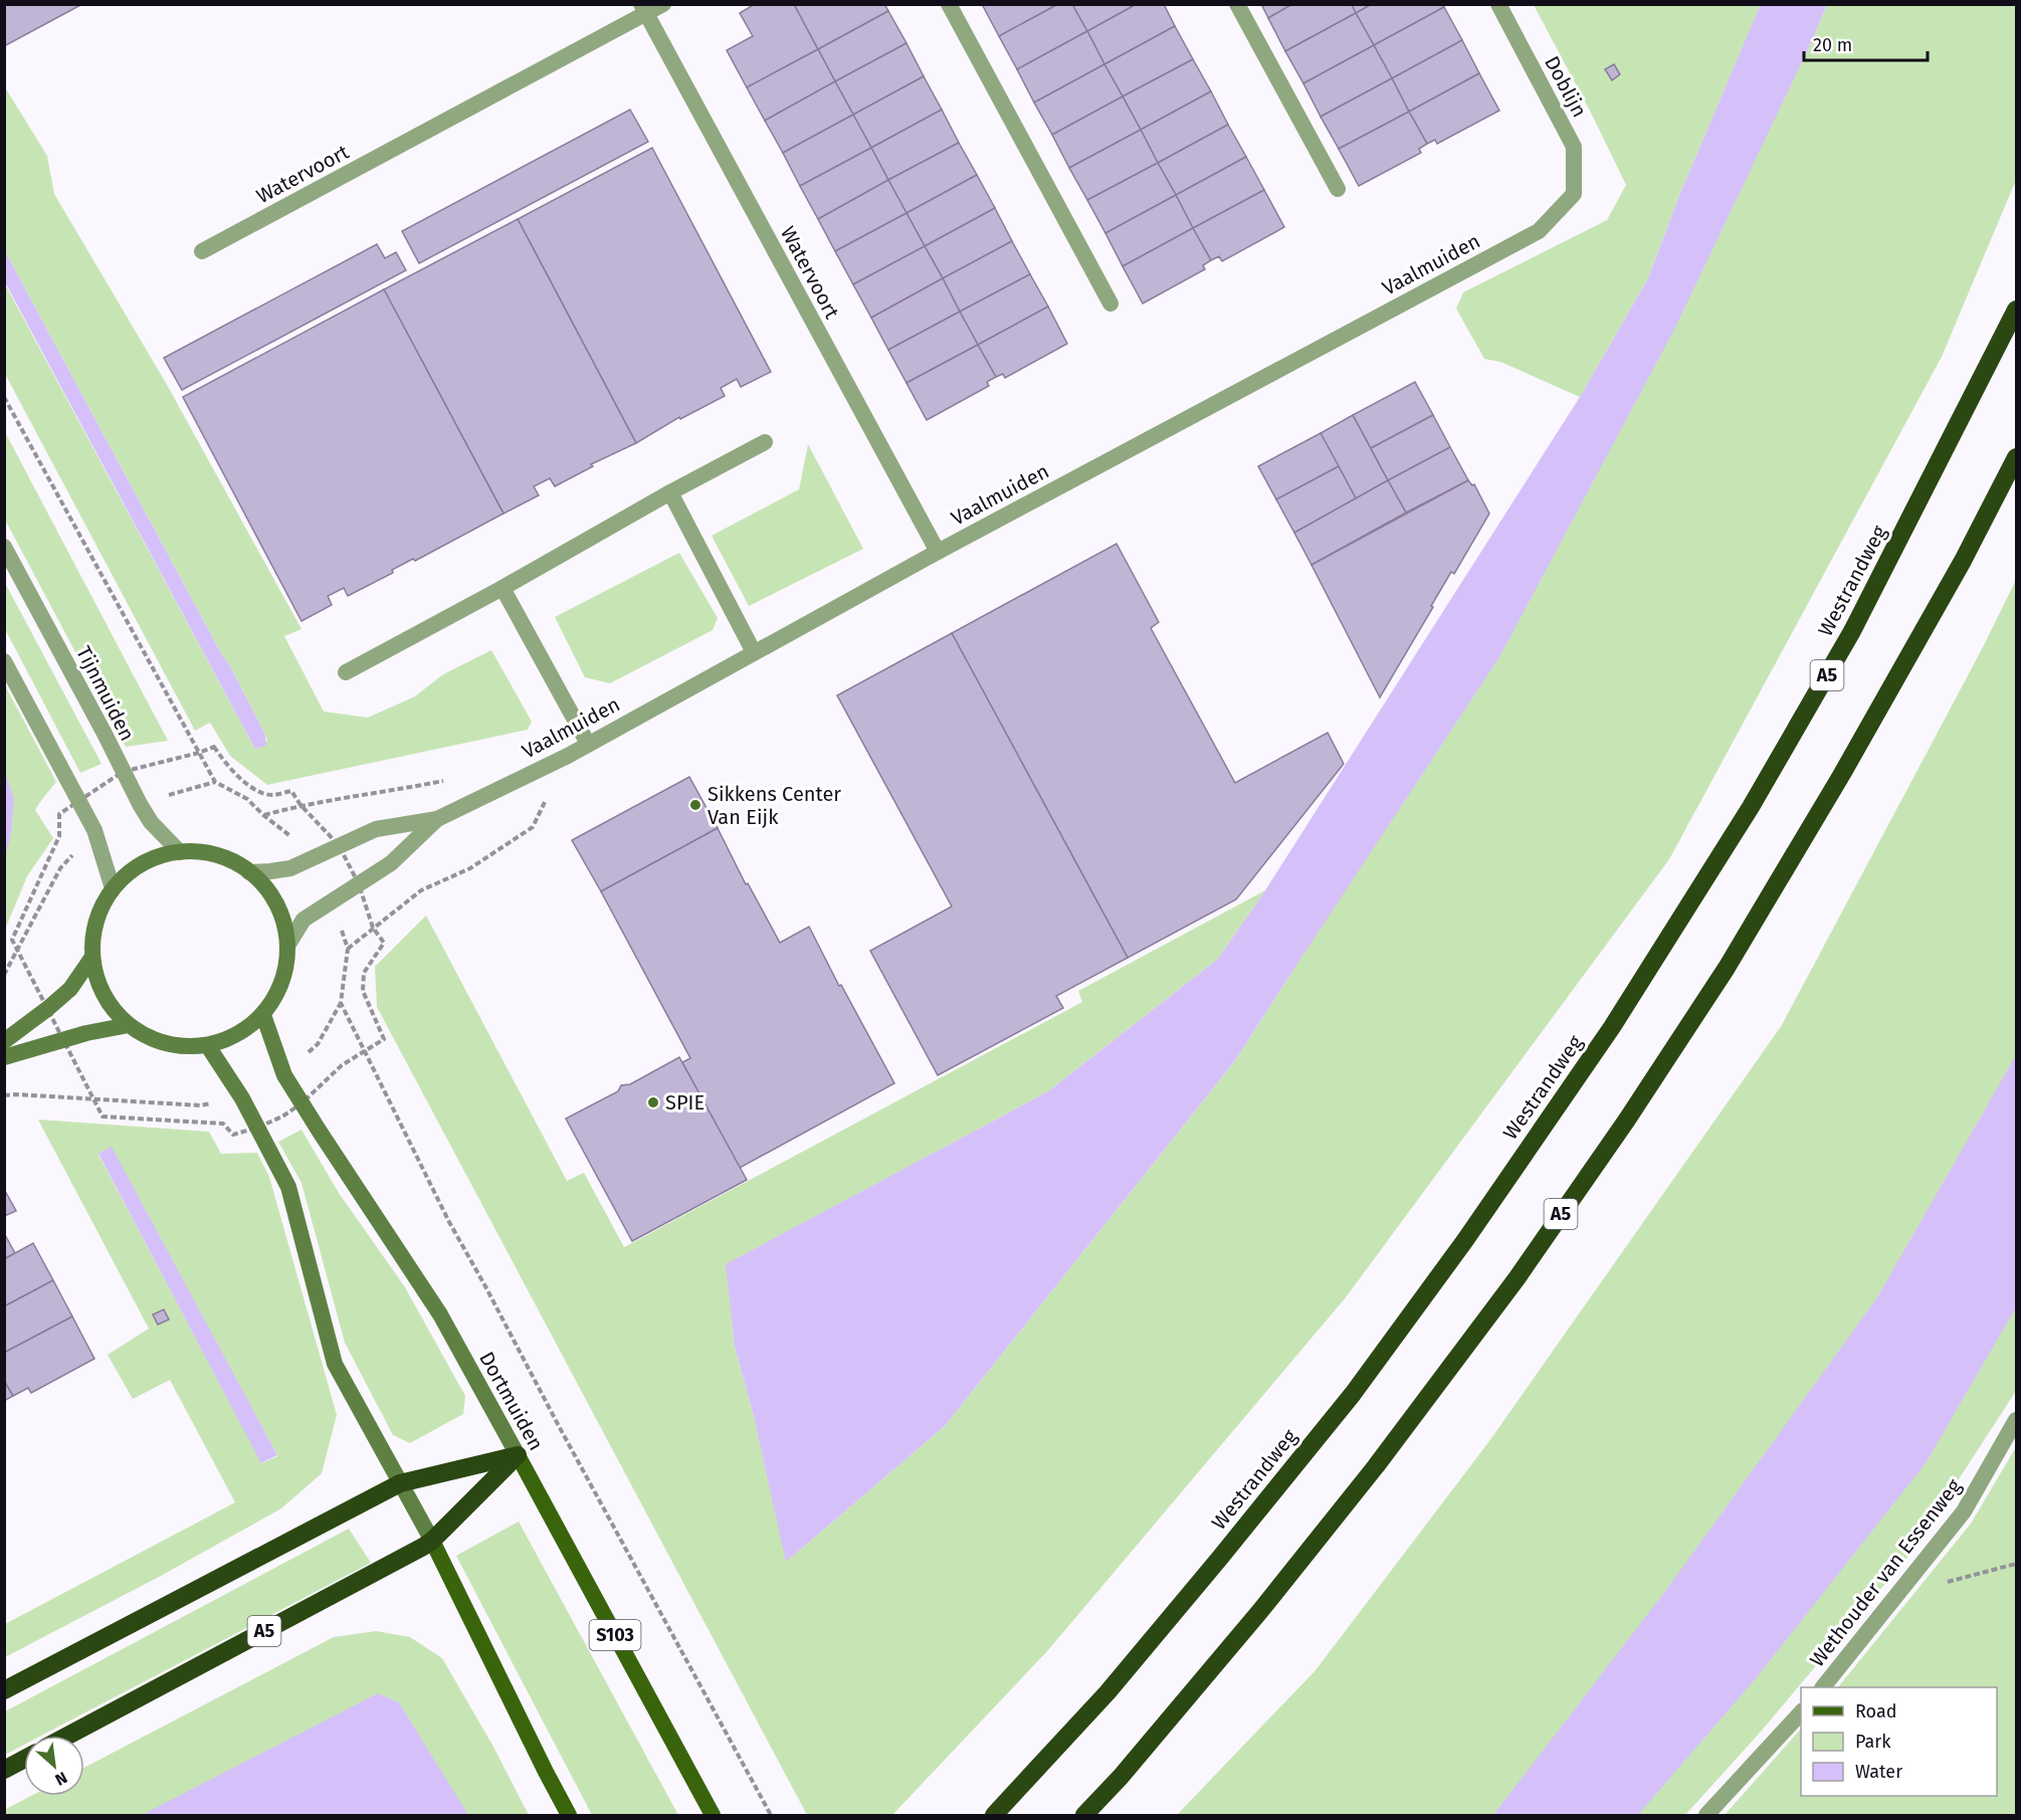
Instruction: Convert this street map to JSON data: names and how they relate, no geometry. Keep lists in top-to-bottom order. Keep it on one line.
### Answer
{"streets":{"highway":["Westrandweg","A5"],"main road":["Dortmuiden","S103"],"street":["Doblijn","Watervoort","Vaalmuiden","Tijnmuiden","Wethouder van Essenweg"]},"crossings":[["Doblijn","Vaalmuiden"],["Watervoort","Vaalmuiden"],["Vaalmuiden","Tijnmuiden"],["Vaalmuiden","Dortmuiden"],["A5","Dortmuiden"],["Tijnmuiden","Dortmuiden"]],"places":["Sikkens Center Van Eijk","SPIE"],"legend":["Road","Park","Water"],"scale_bar":"20 m","north":"bottom right"}
